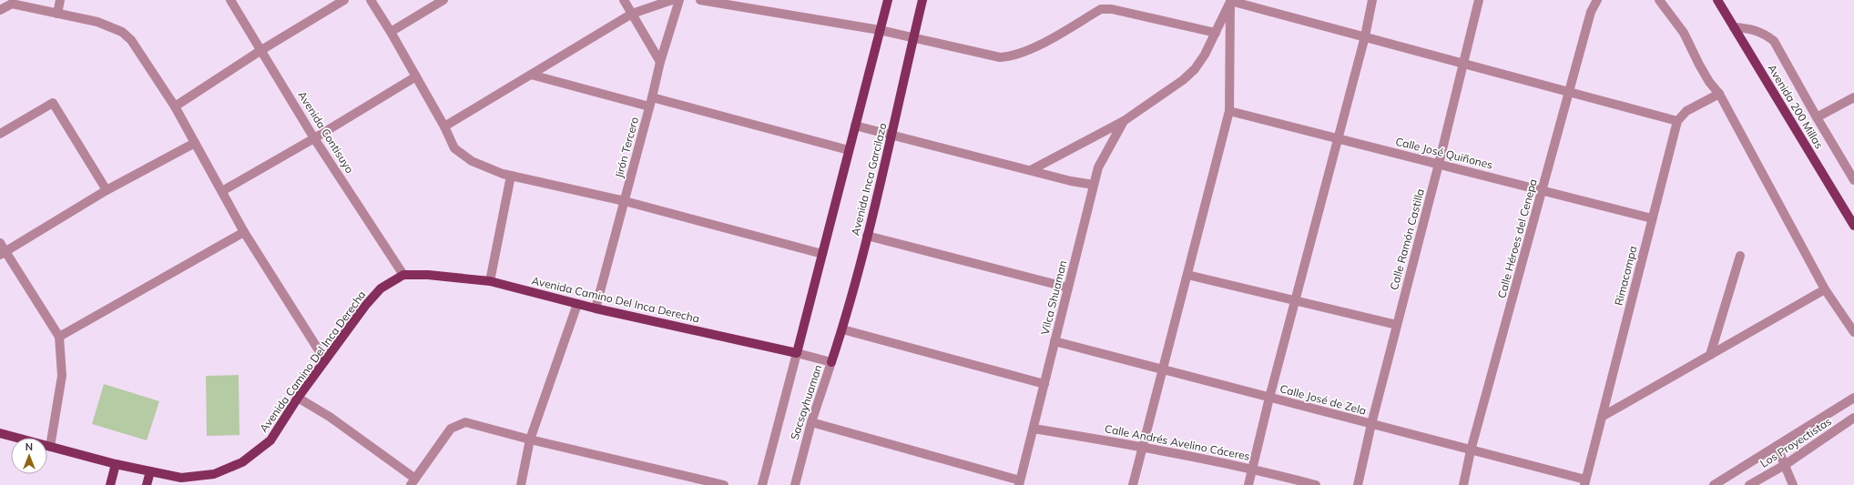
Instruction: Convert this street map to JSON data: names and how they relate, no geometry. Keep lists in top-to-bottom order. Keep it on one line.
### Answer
{"streets":{"main road":["Avenida 200 Millas","Avenida Inca Garcilazo","Avenida Camino Del Inca Derecha"],"street":["Avenida Contisuyo","Jirón Tercero","Calle José Quiñones","Calle Héroes del Cenepa","Calle Ramón Castilla","Rimacampa","Vilca Shuaman","Calle José de Zela","Sacsayhuaman","Calle Andrés Avelino Cáceres","Los Proyectistas"]},"crossings":[["Avenida Contisuyo","Avenida Camino Del Inca Derecha"],["Jirón Tercero","Avenida Camino Del Inca Derecha"],["Calle José Quiñones","Calle Héroes del Cenepa"],["Calle José Quiñones","Calle Ramón Castilla"],["Calle José Quiñones","Rimacampa"],["Avenida Inca Garcilazo","Sacsayhuaman"],["Calle Héroes del Cenepa","Calle José de Zela"],["Calle Ramón Castilla","Calle José de Zela"],["Rimacampa","Calle José de Zela"],["Vilca Shuaman","Calle José de Zela"],["Vilca Shuaman","Calle Andrés Avelino Cáceres"],["Avenida Camino Del Inca Derecha","Sacsayhuaman"]],"north":"top"}
